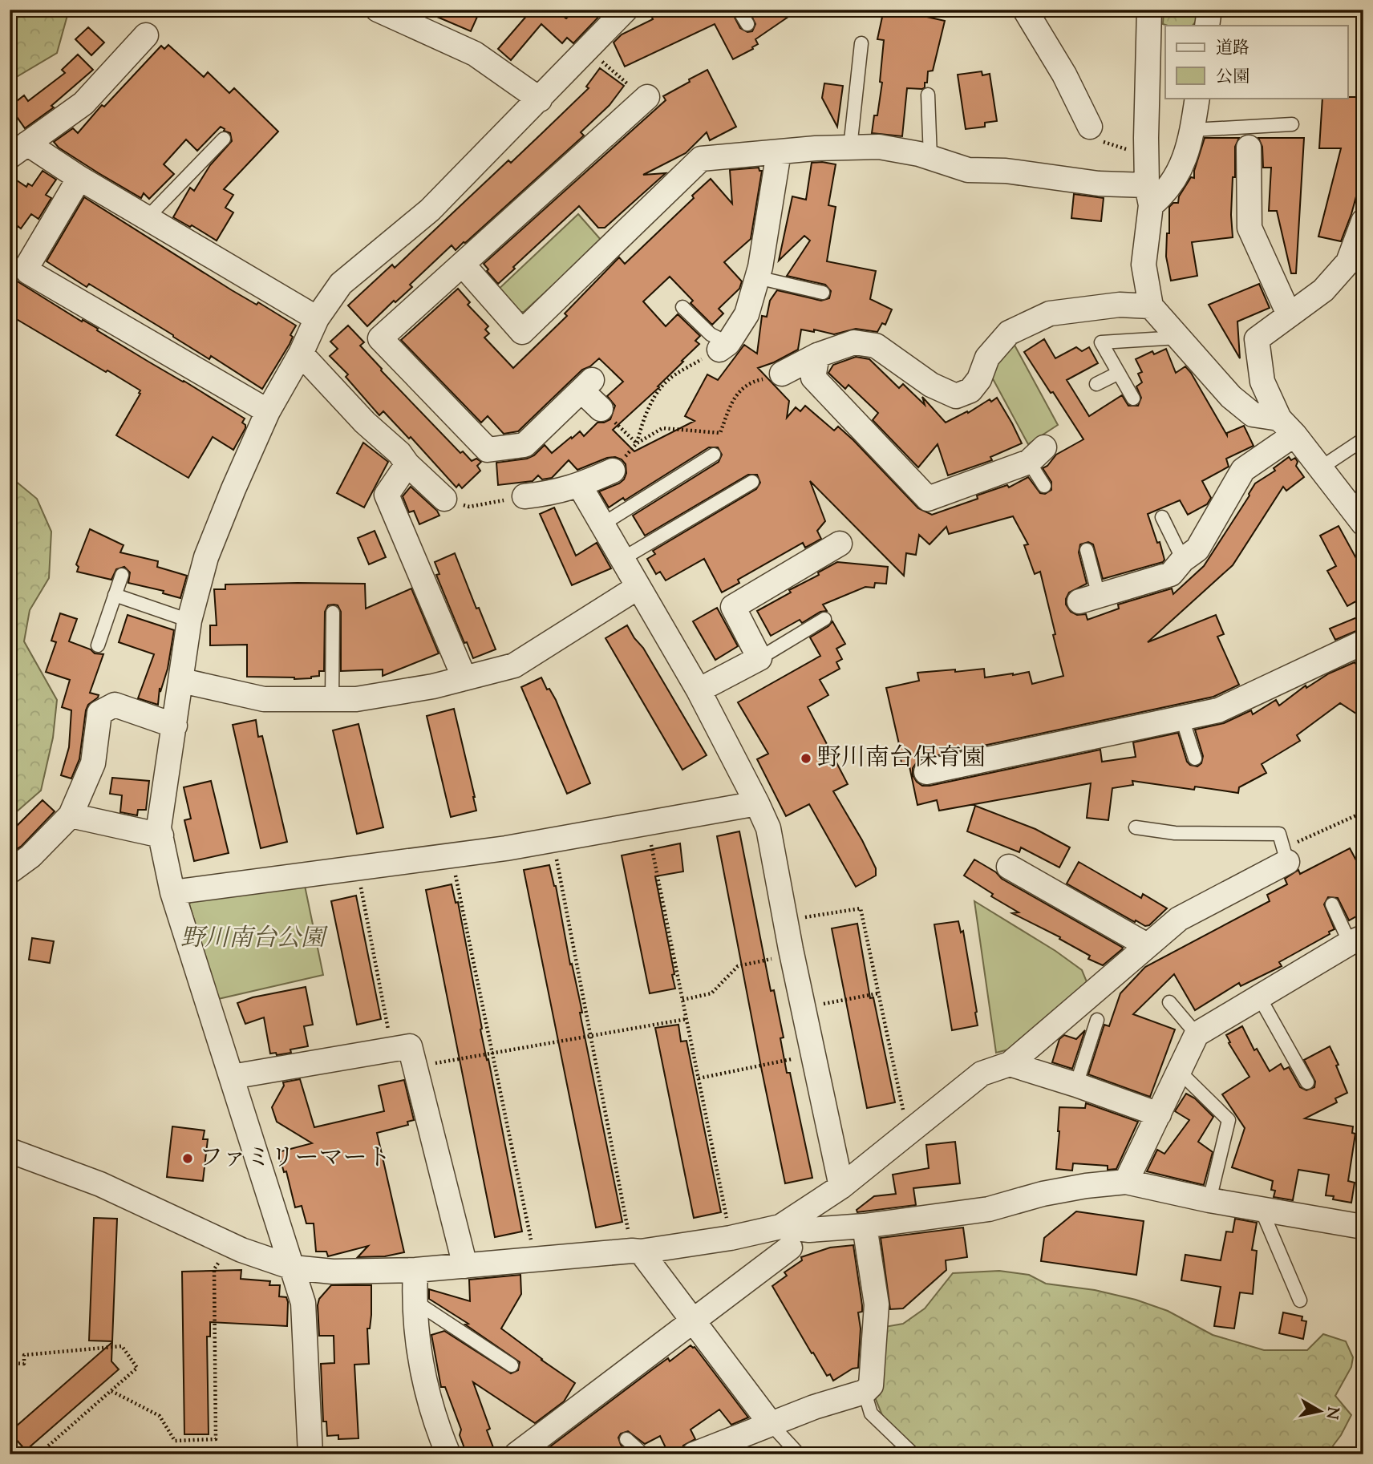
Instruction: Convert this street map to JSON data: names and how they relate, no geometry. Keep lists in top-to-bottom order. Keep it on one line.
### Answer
{"parks":["野川南台公園"],"places":["野川南台保育園","ファミリーマート"],"legend":["道路","公園"],"north":"right"}
